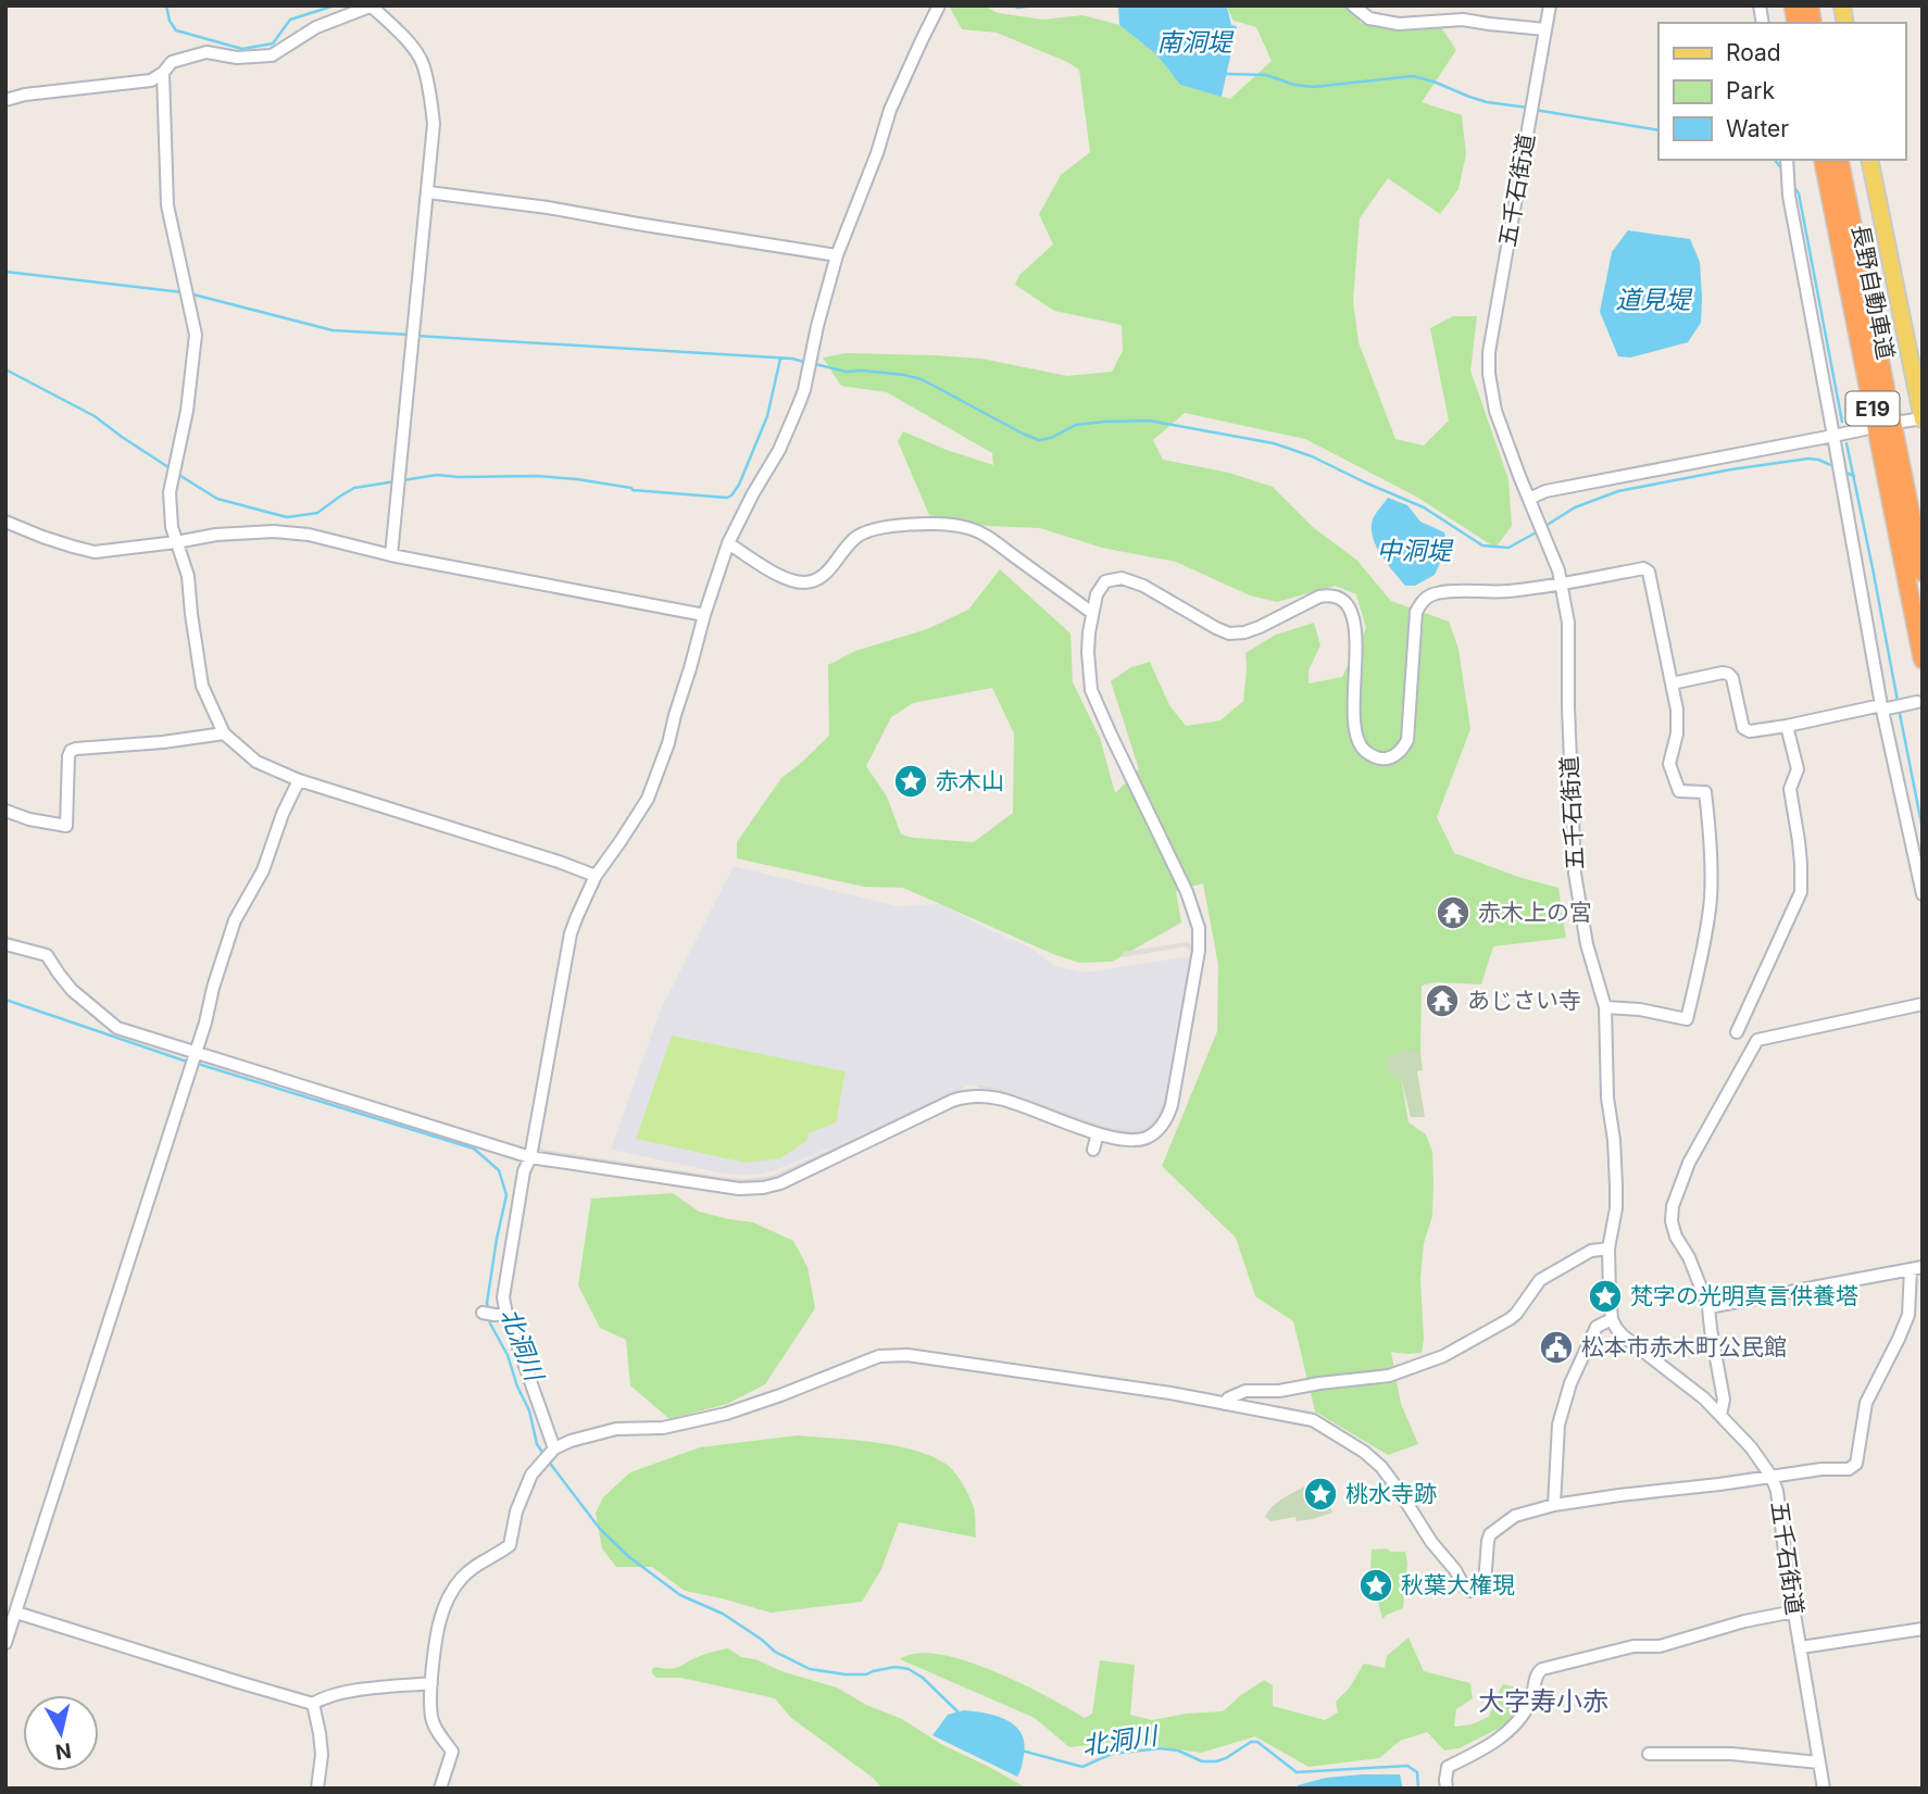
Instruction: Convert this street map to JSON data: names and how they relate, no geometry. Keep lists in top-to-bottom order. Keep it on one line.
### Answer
{"streets":{"highway":["長野自動車道","E19"],"street":["五千石街道"]},"districts":["大字寿小赤"],"water":["南洞堤","道見堤","中洞堤","北洞川"],"places":{"place":["赤木山","梵字の光明真言供養塔","桃水寺跡","秋葉大権現"],"temple":["赤木上の宮","あじさい寺"],"public building":["松本市赤木町公民館"]},"legend":["Road","Park","Water"],"north":"bottom"}
